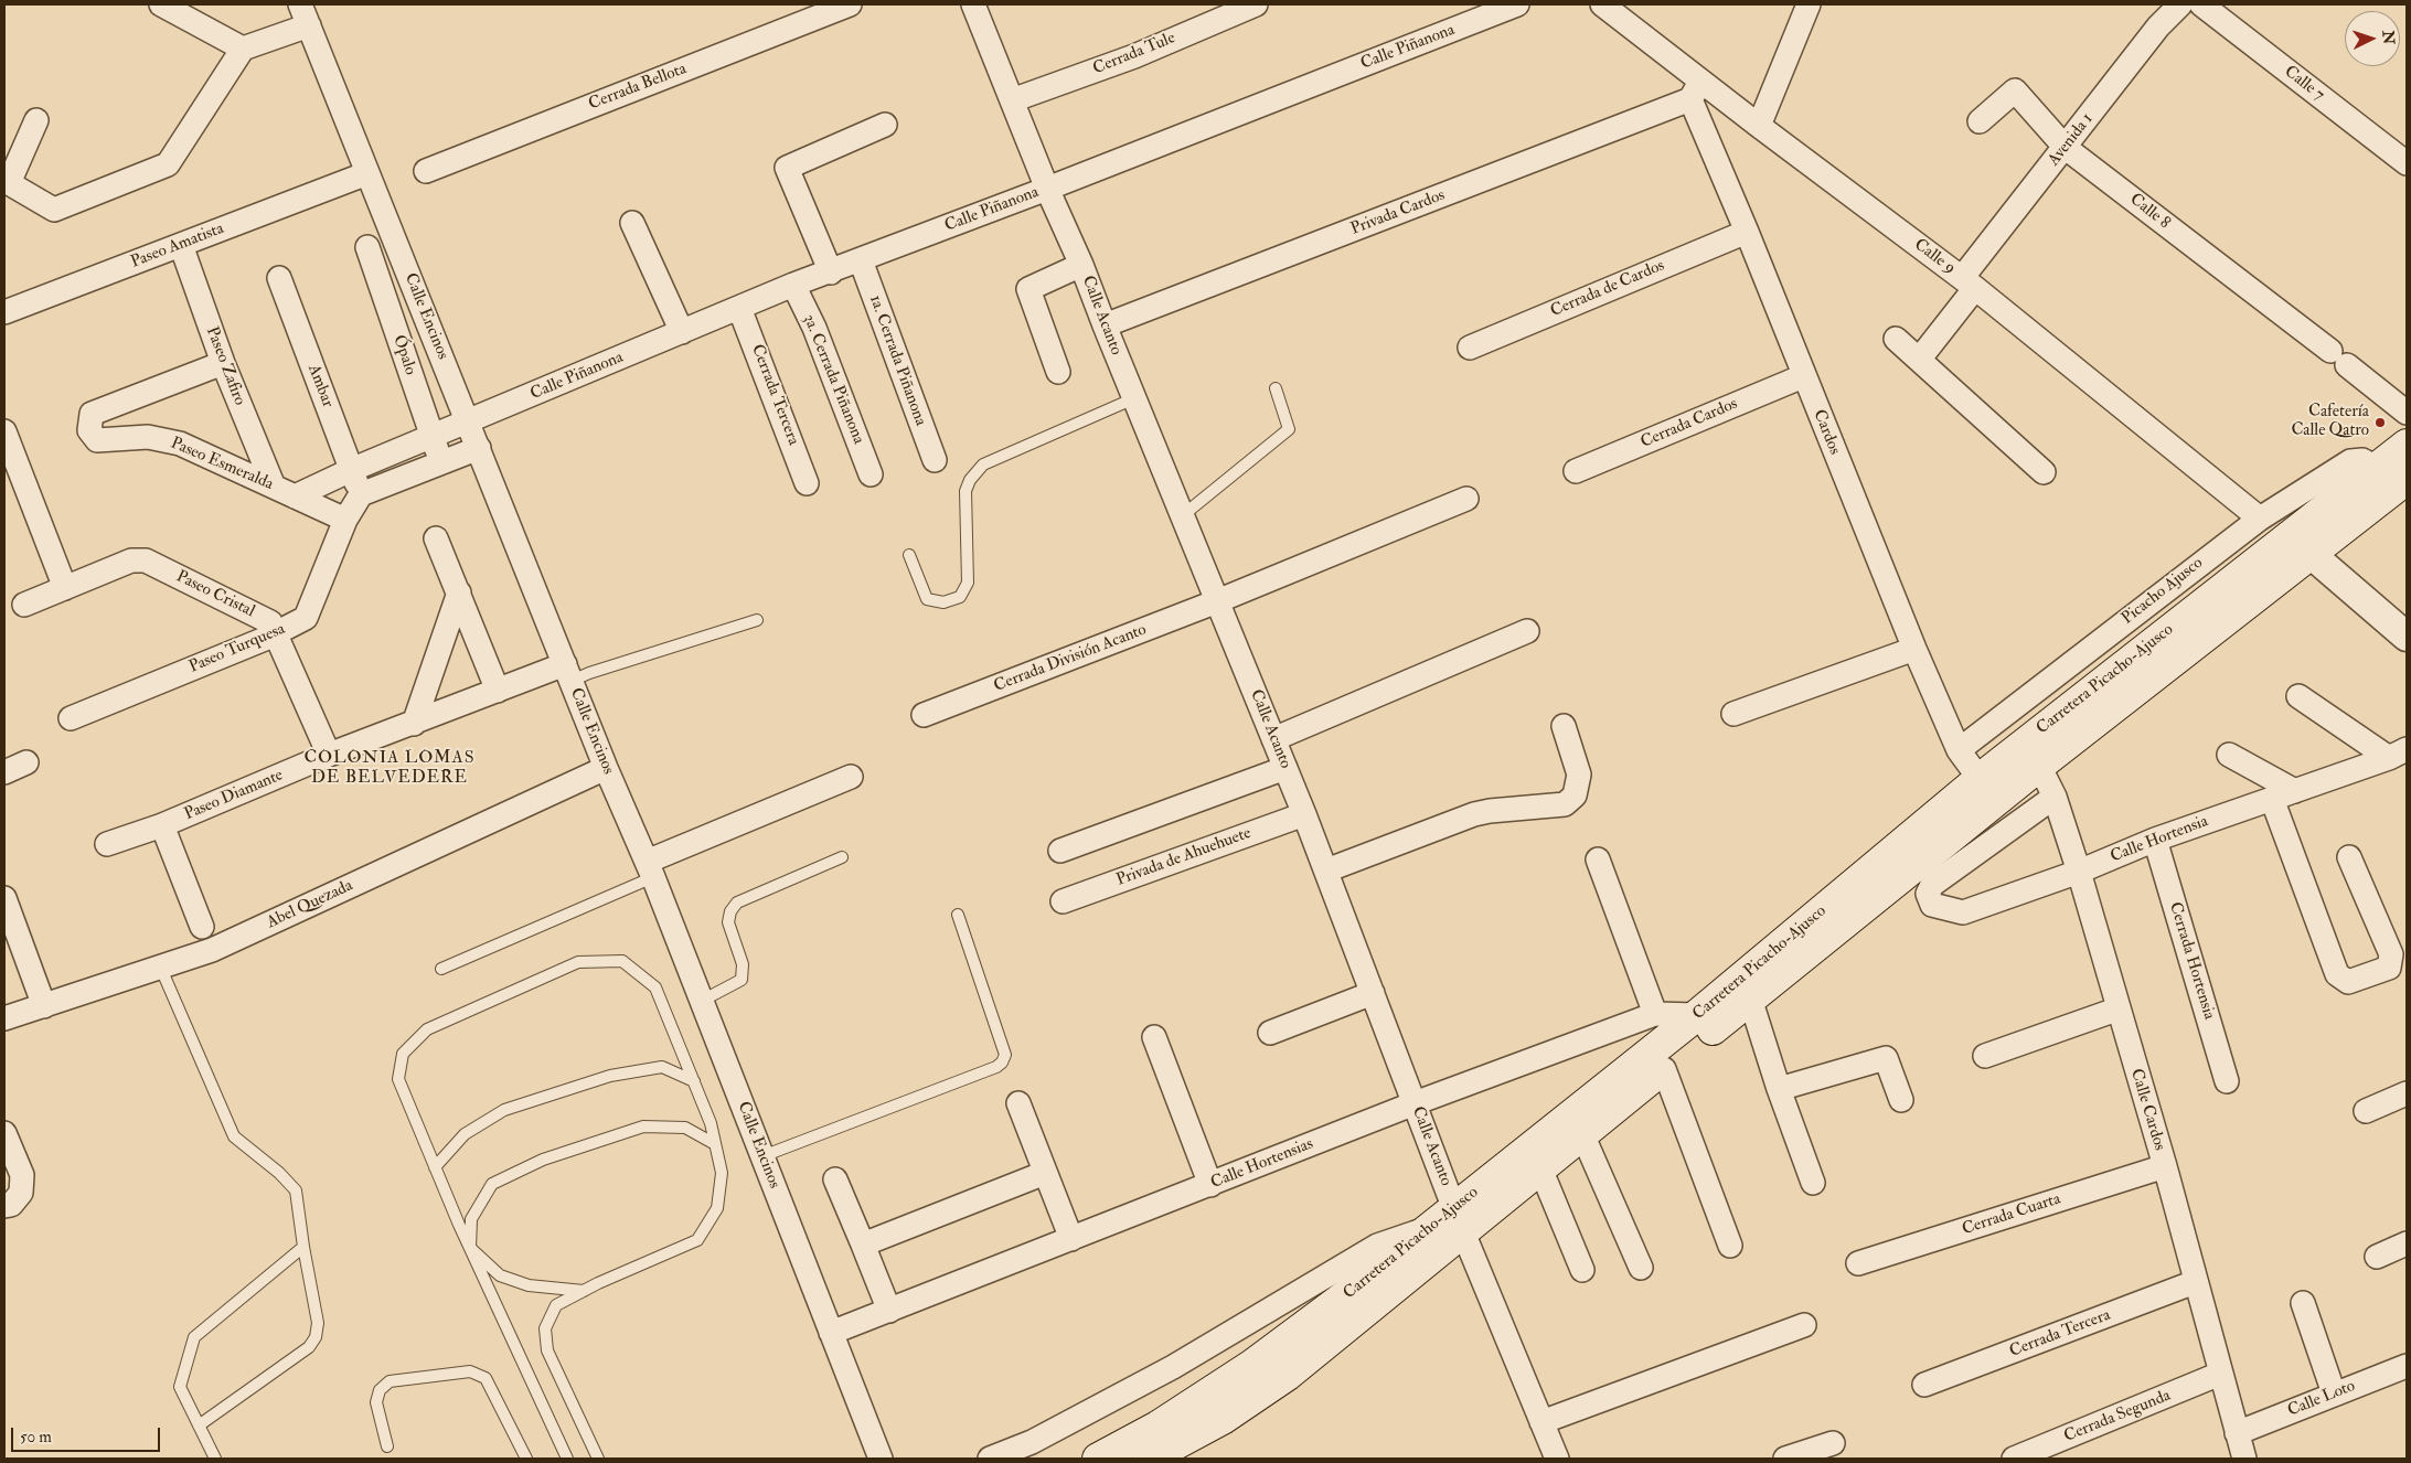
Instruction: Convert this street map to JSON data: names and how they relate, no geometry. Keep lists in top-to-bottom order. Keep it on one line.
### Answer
{"streets":{"main road":["Carretera Picacho-Ajusco"],"street":["Calle Piñanona","Cerrada Tule","Calle 7","Cerrada Bellota","Avenida 1","Calle 8","Privada Cardos","Paseo Amatista","Calle 9","Cerrada de Cardos","Calle Acanto","Calle Encinos","Ópalo","1a. Cerrada Piñanona","Paseo Zafiro","3a. Cerrada Piñanona","Ambar","Cerrada Tercera","Cerrada Cardos","Cardos","Paseo Esmeralda","Picacho Ajusco","Paseo Cristal","Paseo Turquesa","Cerrada División Acanto","Paseo Diamante","Calle Hortensia","Privada de Ahuehuete","Abel Quezada","Cerrada Hortensia","Calle Cardos","Calle Hortensias","Cerrada Cuarta","Calle Loto","Cerrada Segunda"]},"crossings":[["Calle Piñanona","Calle Acanto"],["Calle Piñanona","Calle Encinos"],["Calle Piñanona","1a. Cerrada Piñanona"],["Calle Piñanona","3a. Cerrada Piñanona"],["Calle Piñanona","Cerrada Tercera"],["Cerrada Tule","Calle Acanto"],["Avenida 1","Calle 8"],["Avenida 1","Calle 9"],["Privada Cardos","Calle 9"],["Privada Cardos","Calle Acanto"],["Privada Cardos","Cardos"],["Paseo Amatista","Calle Encinos"],["Paseo Amatista","Paseo Zafiro"],["Calle 9","Cardos"],["Calle 9","Picacho Ajusco"],["Cerrada de Cardos","Cardos"],["Calle Acanto","Cerrada División Acanto"],["Calle Acanto","Carretera Picacho-Ajusco"],["Calle Acanto","Privada de Ahuehuete"],["Calle Acanto","Calle Hortensias"],["Calle Encinos","Paseo Diamante"],["Calle Encinos","Abel Quezada"],["Calle Encinos","Calle Hortensias"],["Paseo Zafiro","Paseo Esmeralda"],["Ambar","Paseo Turquesa"],["Cerrada Tercera","Calle Cardos"],["Cerrada Cardos","Cardos"],["Cardos","Picacho Ajusco"],["Cardos","Carretera Picacho-Ajusco"],["Paseo Esmeralda","Paseo Turquesa"],["Picacho Ajusco","Carretera Picacho-Ajusco"],["Paseo Cristal","Paseo Turquesa"],["Paseo Cristal","Paseo Diamante"],["Carretera Picacho-Ajusco","Calle Cardos"],["Carretera Picacho-Ajusco","Calle Hortensias"],["Calle Hortensia","Cerrada Hortensia"],["Calle Hortensia","Calle Cardos"],["Calle Cardos","Cerrada Cuarta"],["Calle Cardos","Calle Loto"],["Calle Cardos","Cerrada Segunda"]],"districts":["COLONIA LOMAS DE BELVEDERE"],"places":["Cafetería Calle Qatro"],"scale_bar":"50 m","north":"right"}
